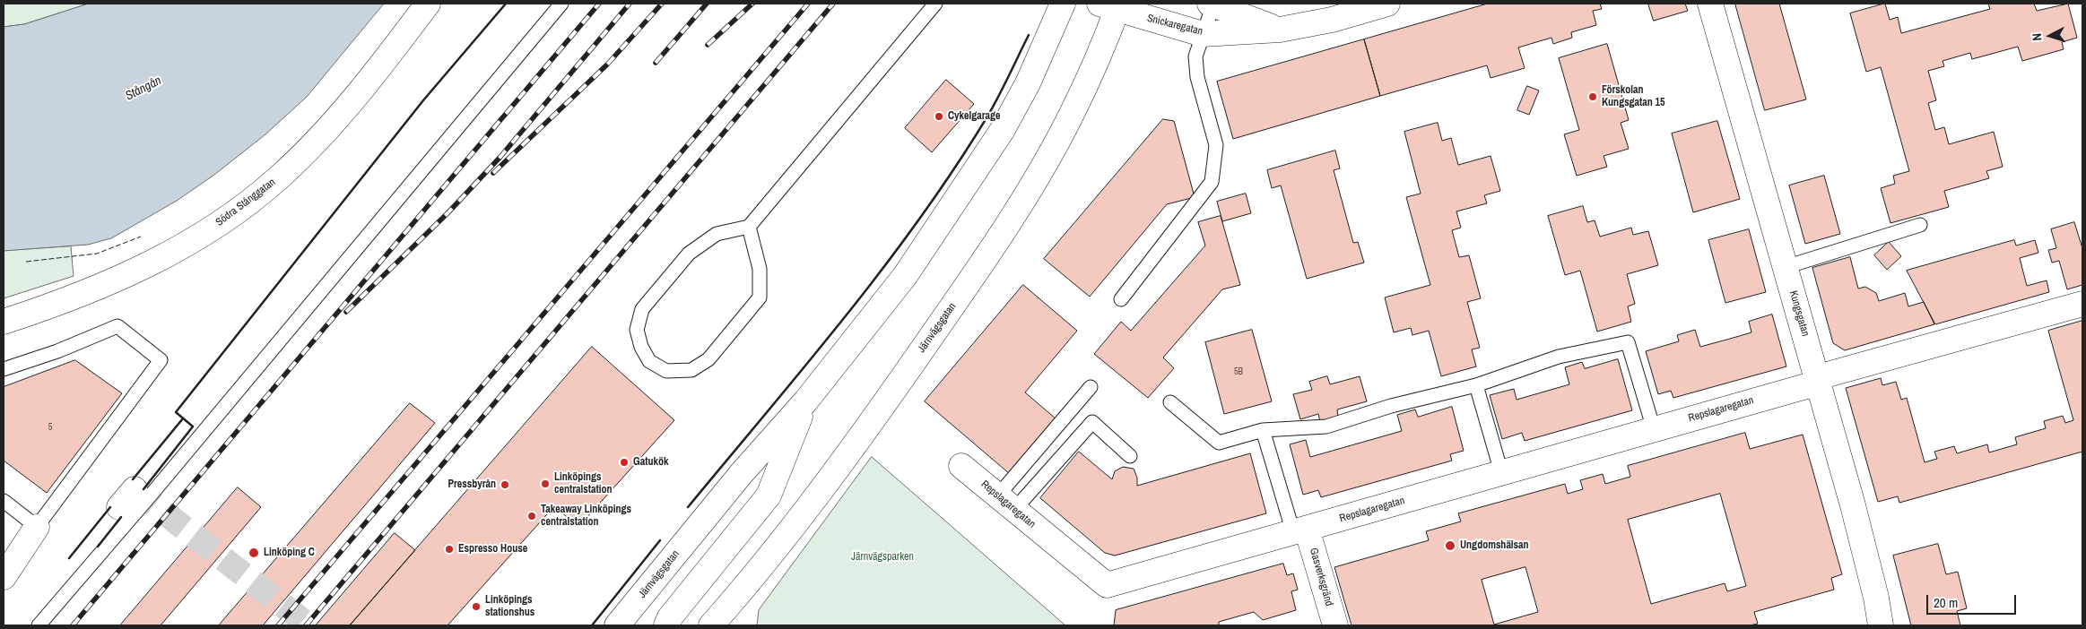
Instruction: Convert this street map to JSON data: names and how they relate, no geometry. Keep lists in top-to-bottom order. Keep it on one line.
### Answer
{"streets":{"street":["Snickaregatan","Södra Stånggatan","Kungsgatan","Järnvägsgatan","Repslagaregatan","Gasverksgränd"]},"crossings":[["Snickaregatan","Järnvägsgatan"],["Kungsgatan","Repslagaregatan"],["Repslagaregatan","Gasverksgränd"]],"water":["Stångån"],"parks":["Järnvägsparken"],"places":["Förskolan Kungsgatan 15","Cykelgarage","Gatukök","Linköpings centralstation","Pressbyrån","Takeaway Linköpings centralstation","Ungdomshälsan","Espresso House","Linköping C","Linköpings stationshus"],"house_numbers":["5B","5"],"scale_bar":"20 m","north":"left"}
